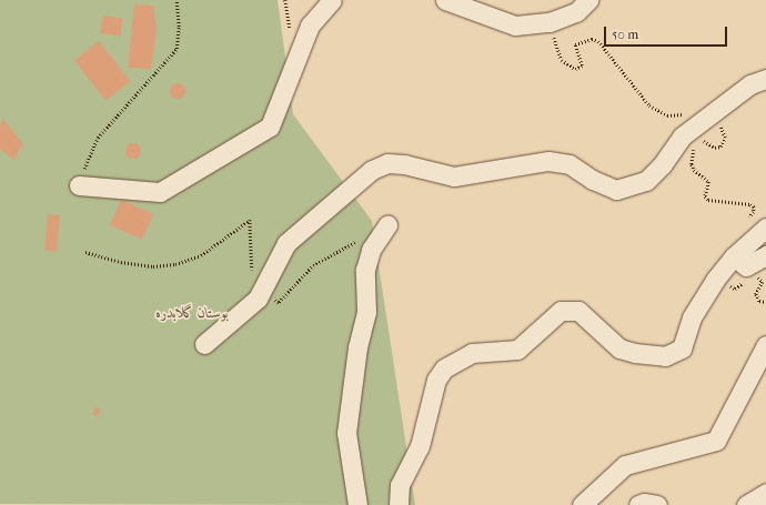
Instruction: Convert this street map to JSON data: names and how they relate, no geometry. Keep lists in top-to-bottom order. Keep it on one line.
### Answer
{"parks":["بوستان گلابدره"],"scale_bar":"50 m"}
